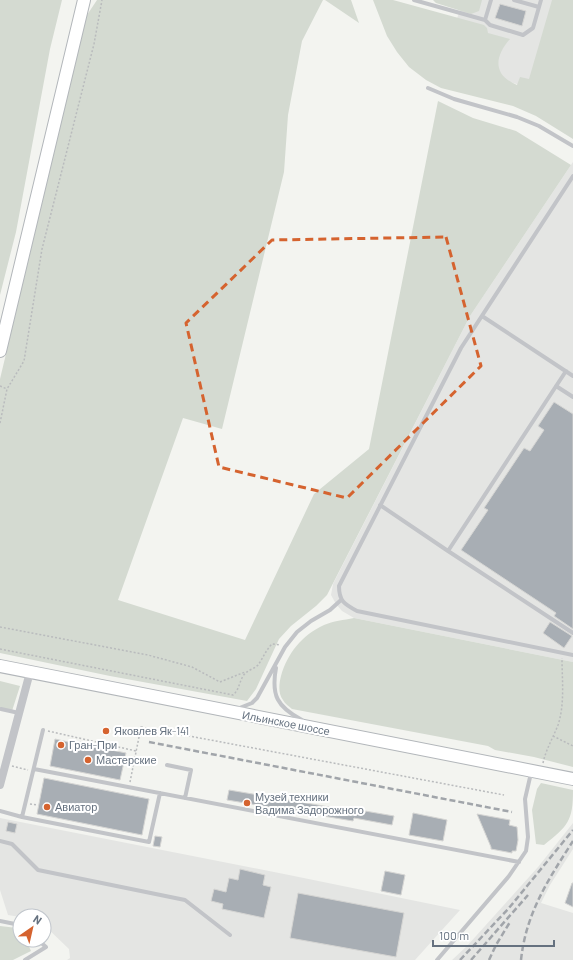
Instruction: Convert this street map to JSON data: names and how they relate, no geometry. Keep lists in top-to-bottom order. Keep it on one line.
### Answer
{"streets":{"main road":["Ильинское шоссе"]},"places":["Яковлев Як-141","Гран-При","Мастерские","Музей техники Вадима Задорожного","Авиатор"],"scale_bar":"100 m","north":"top right"}
